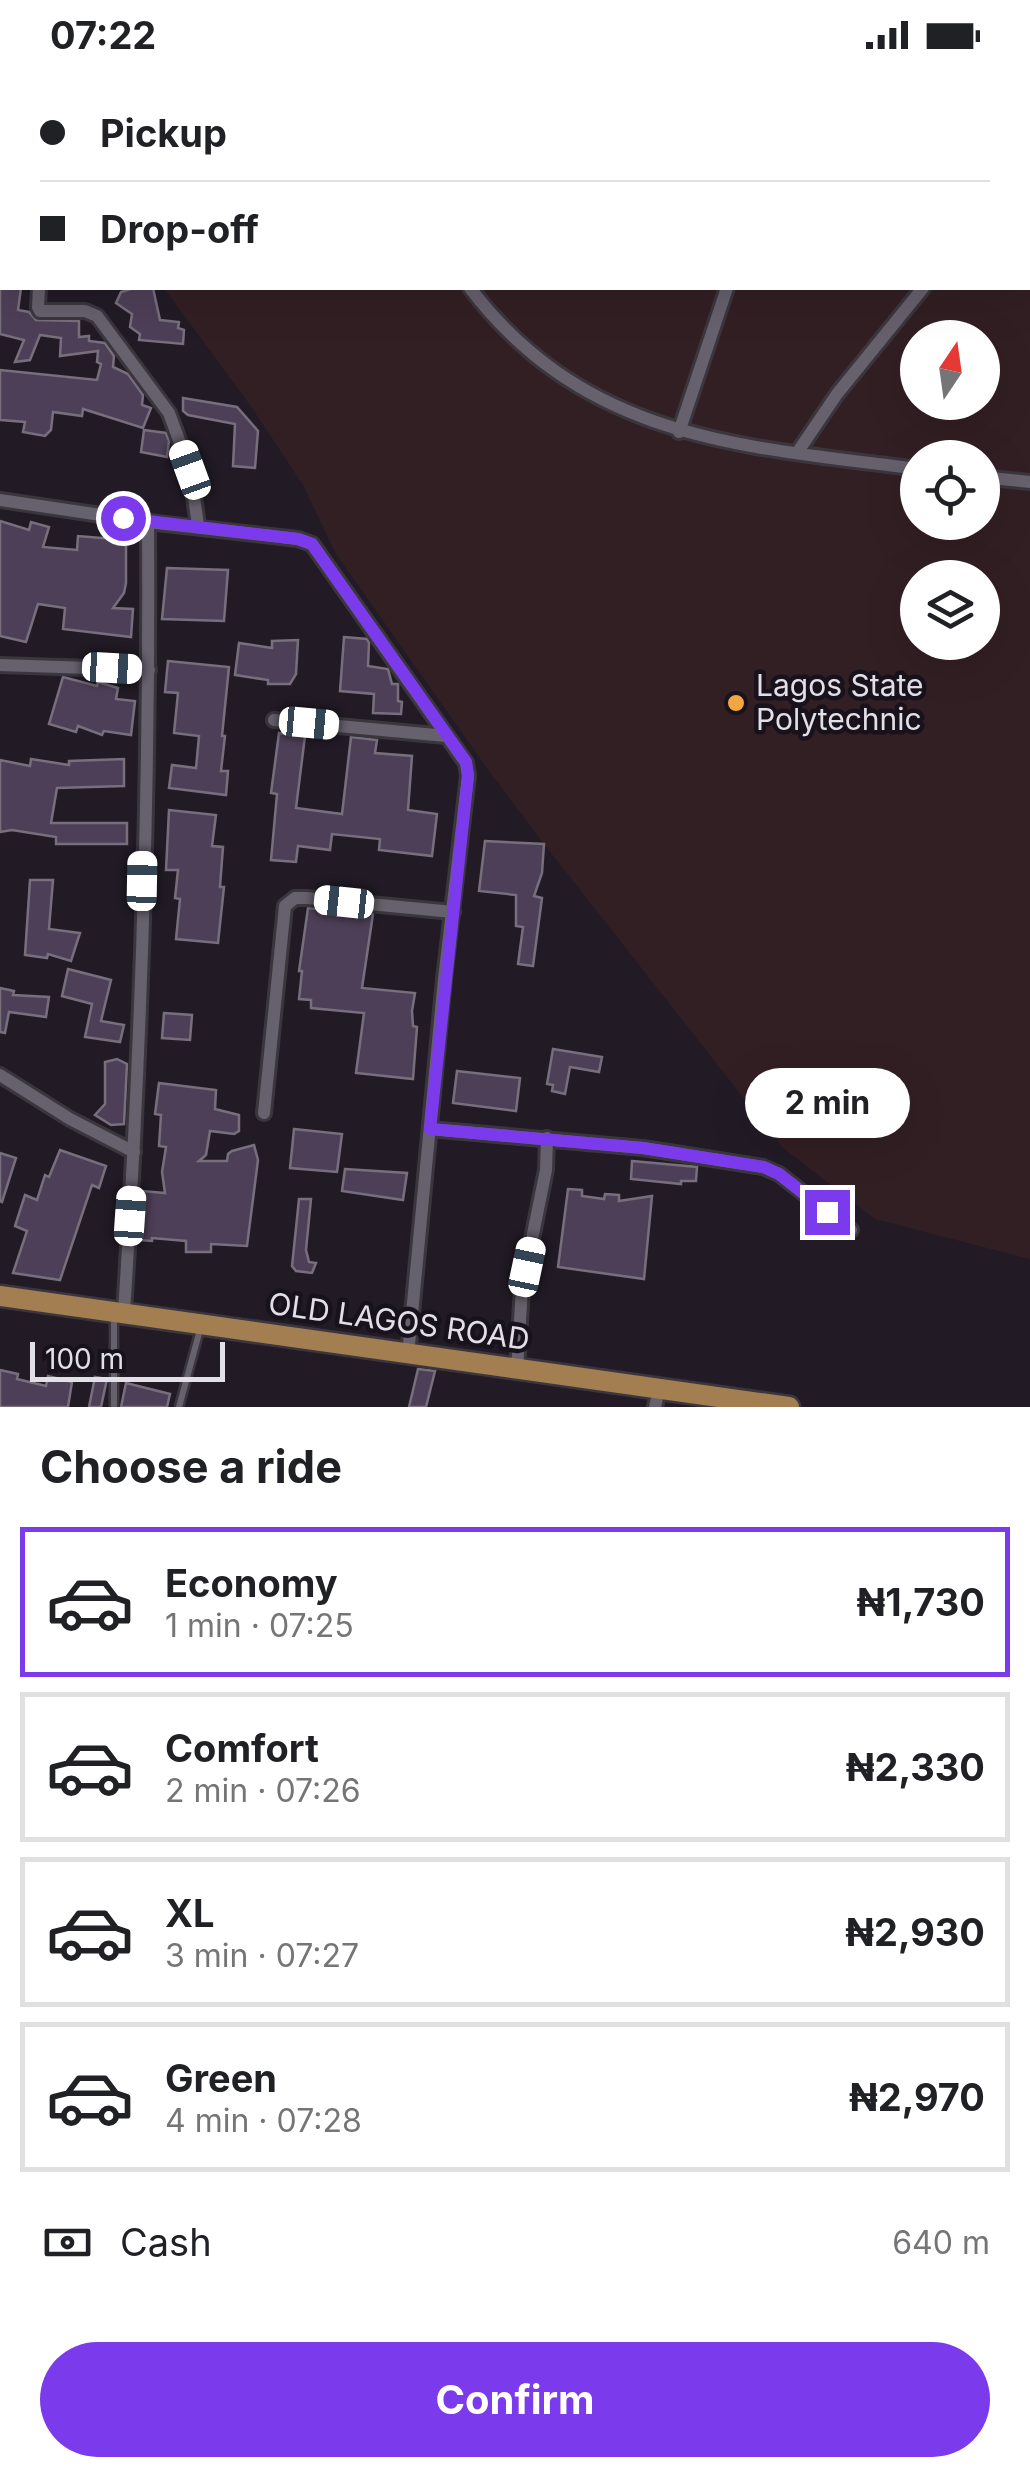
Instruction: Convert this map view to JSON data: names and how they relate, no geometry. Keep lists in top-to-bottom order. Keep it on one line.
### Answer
{"streets":{"main road":["OLD LAGOS ROAD"]},"places":["Lagos State Polytechnic"],"scale_bar":"100 m","north":"top","page":{"status":"07:22","banner":["Pickup","Drop-off"],"bubble":"2 min","scale":"100 m","heading":"Choose a ride","list":[{"name":"Economy","note":"1 min · 07:25","value":"₦1,730"},{"name":"Comfort","note":"2 min · 07:26","value":"₦2,330"},{"name":"XL","note":"3 min · 07:27","value":"₦2,930"},{"name":"Green","note":"4 min · 07:28","value":"₦2,970"}],"pay":["Cash","640 m"],"buttons":"Confirm"}}
